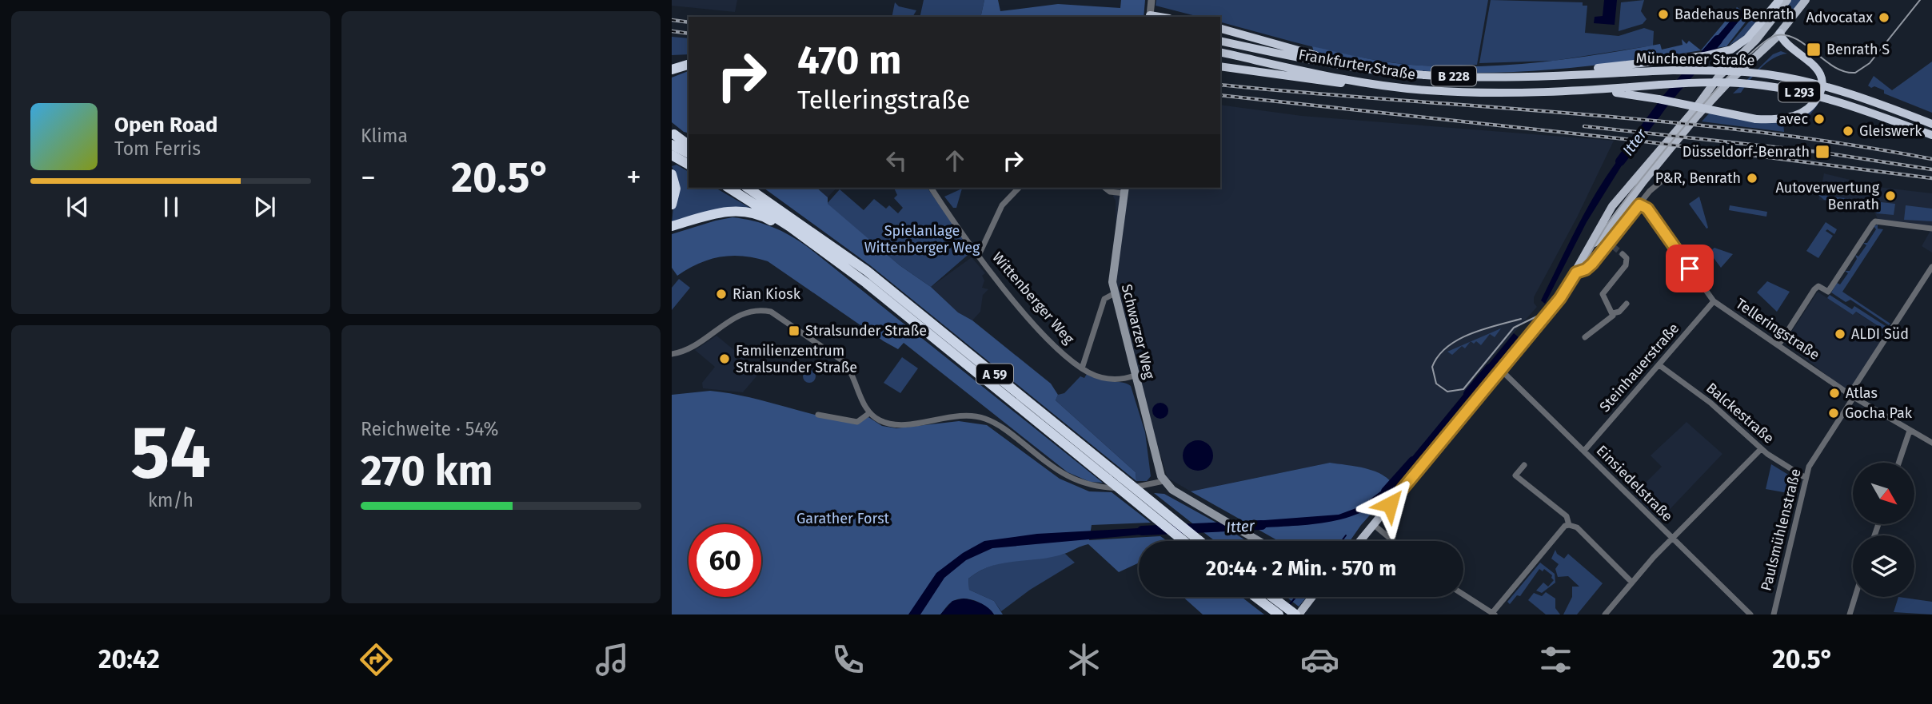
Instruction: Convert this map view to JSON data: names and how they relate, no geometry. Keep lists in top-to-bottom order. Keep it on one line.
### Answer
{"streets":{"highway":["Münchener Straße","Frankfurter Straße","B 228","L 293","A 59"],"main road":["Schwarzer Weg"],"street":["Wittenberger Weg","Telleringstraße","Steinhauerstraße","Balckestraße","Einsiedelstraße","Paulsmühlenstraße"]},"crossings":[["Münchener Straße","Frankfurter Straße"],["Münchener Straße","B 228"],["Frankfurter Straße","B 228"],["Wittenberger Weg","Schwarzer Weg"],["Telleringstraße","Steinhauerstraße"],["Telleringstraße","Paulsmühlenstraße"],["Steinhauerstraße","Balckestraße"],["Steinhauerstraße","Einsiedelstraße"],["Balckestraße","Paulsmühlenstraße"]],"water":["Itter"],"parks":["Spielanlage Wittenberger Weg","Garather Forst"],"places":{"other":["Badehaus Benrath","Advocatax","avec","Gleiswerk","P&R, Benrath","Autoverwertung Benrath","Rian Kiosk","ALDI Süd","Familienzentrum Stralsunder Straße","Atlas","Gocha Pak"],"transit":["Benrath S","Düsseldorf-Benrath","Stralsunder Straße"]},"north":"bottom right","page":{"tile":["Klima",["54","km/h"],["Reichweite · 54%","270 km"]],"turn":["470 m","Telleringstraße"],"song":["Open Road","Tom Ferris"],"heat":["−","20.5°","+"],"limit":"60","trip":"20:44 · 2 Min. · 570 m","tabs":["20:42","20.5°"]}}
